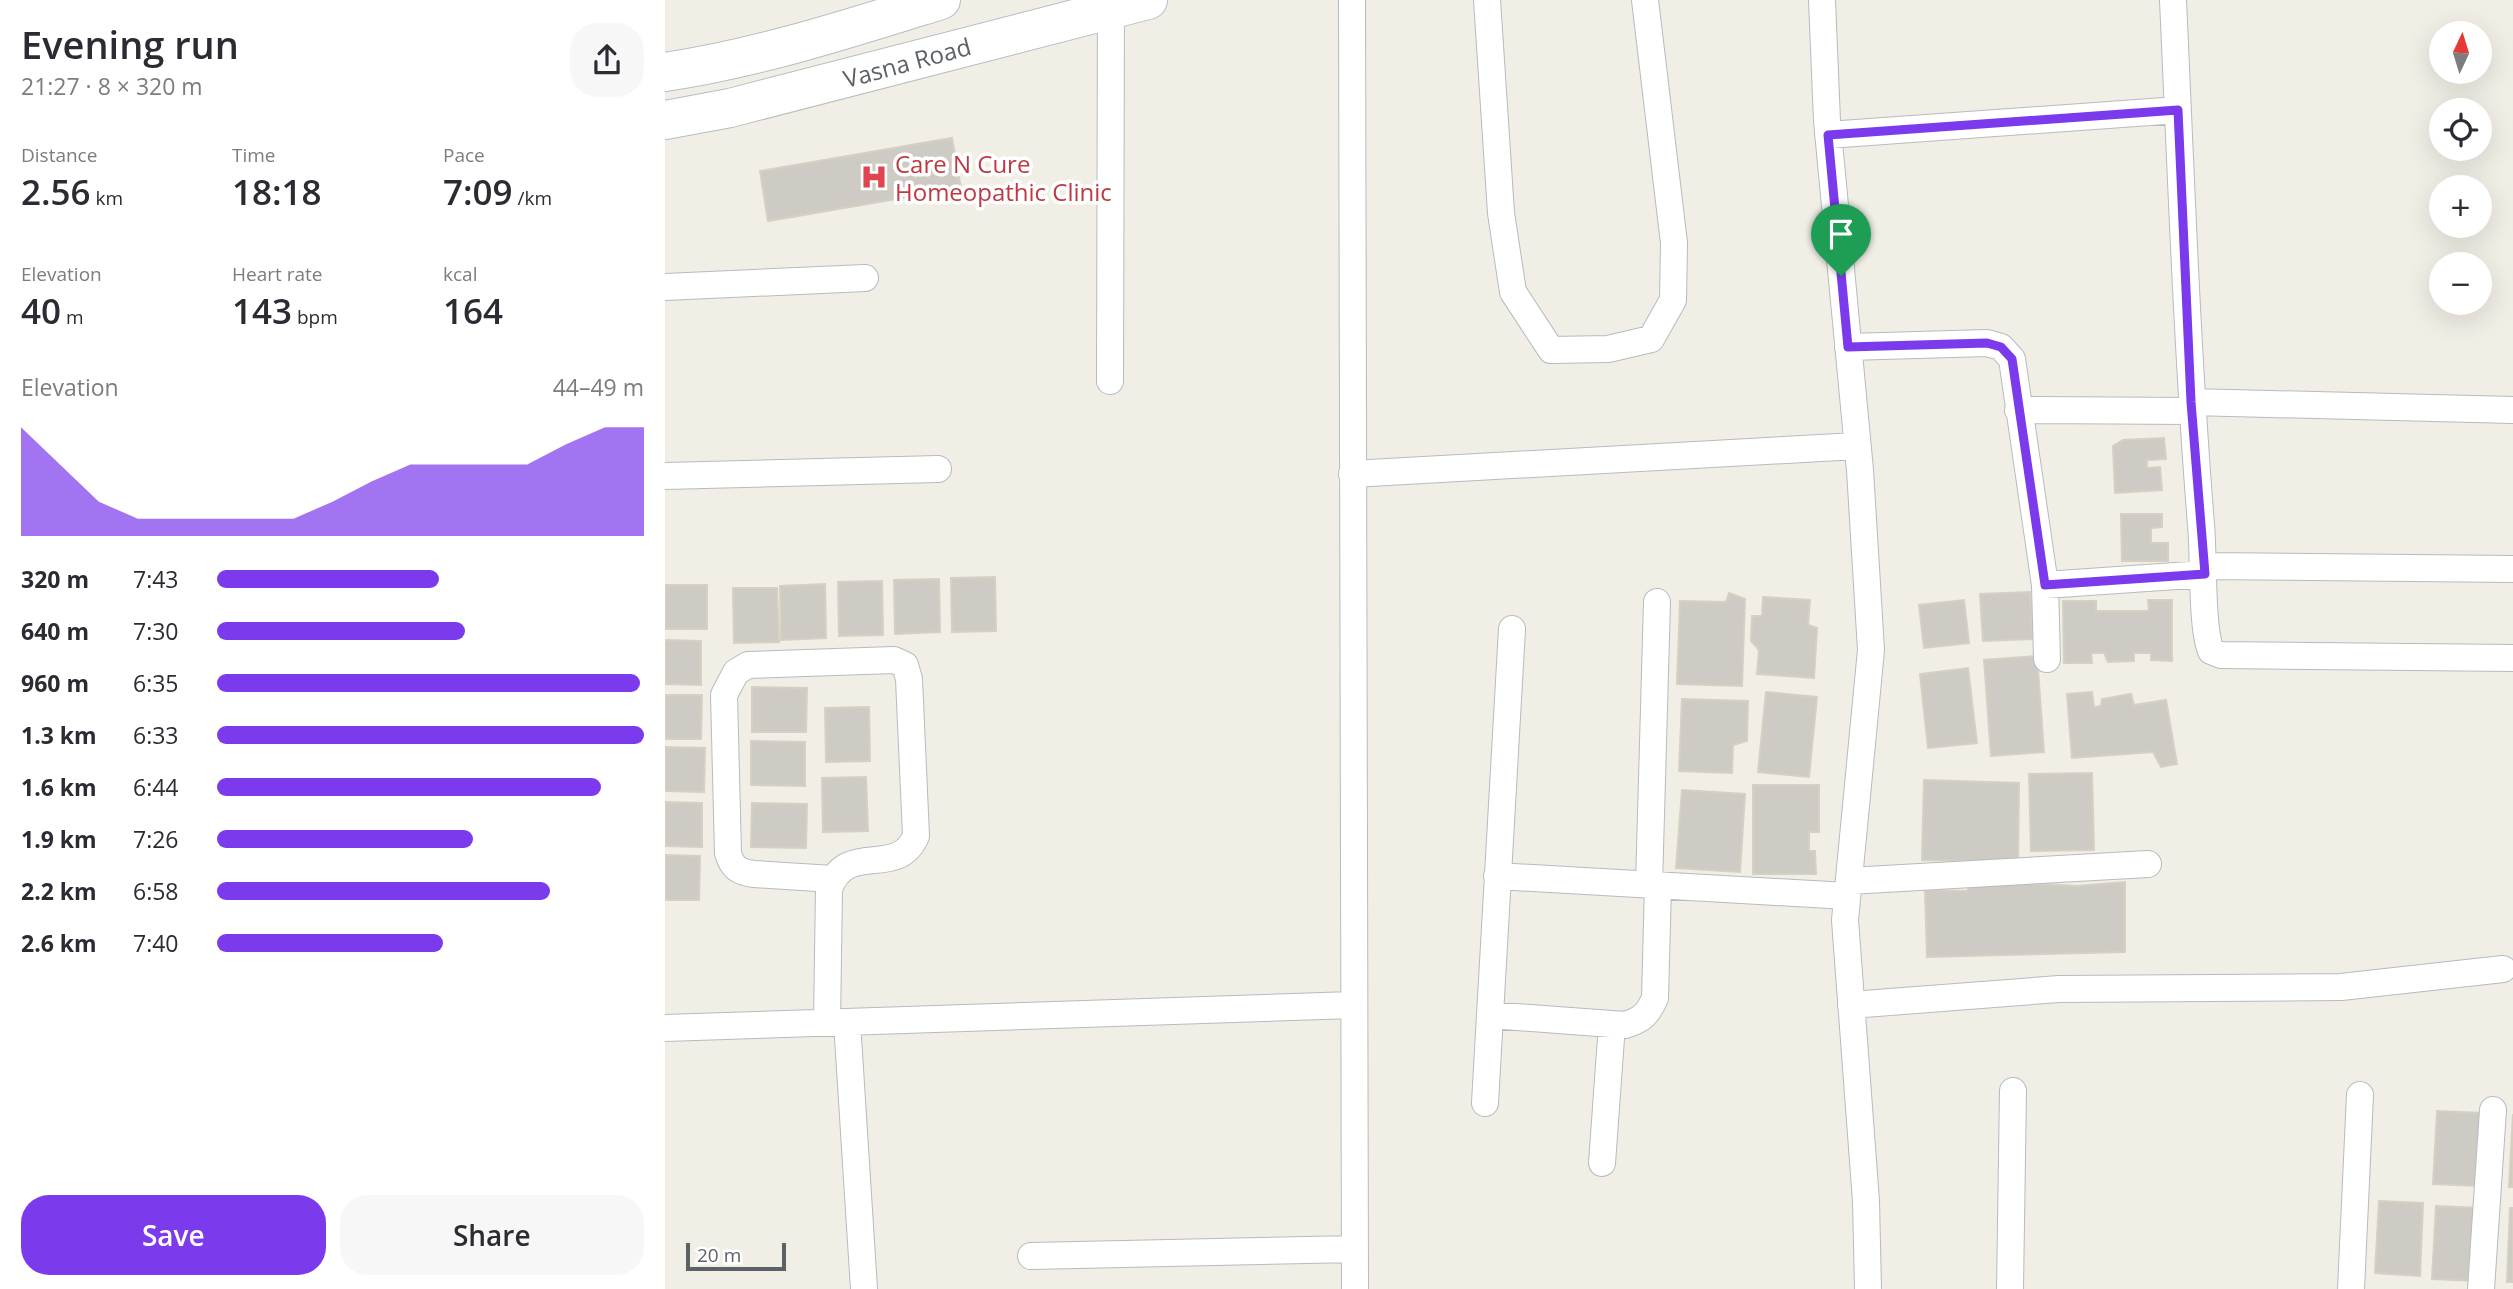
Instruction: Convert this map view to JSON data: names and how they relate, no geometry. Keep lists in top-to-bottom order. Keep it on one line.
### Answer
{"streets":{"main road":["Vasna Road"]},"places":{"hospital":["Care N Cure Homeopathic Clinic"]},"scale_bar":"20 m","north":"top","page":{"heading":["Evening run","21:27 · 8 × 320 m"],"map_buttons":["+","−"],"stats":[["Distance","2.56 km"],["Time","18:18"],["Pace","7:09 /km"],["Elevation","40 m"],["Heart rate","143 bpm"],["kcal","164"]],"chart":["Elevation","44–49 m"],"list":[{"name":"320 m","note":"7:43"},{"name":"640 m","note":"7:30"},{"name":"960 m","note":"6:35"},{"name":"1.3 km","note":"6:33"},{"name":"1.6 km","note":"6:44"},{"name":"1.9 km","note":"7:26"},{"name":"2.2 km","note":"6:58"},{"name":"2.6 km","note":"7:40"}],"buttons":["Save","Share"],"scale":"20 m"}}
